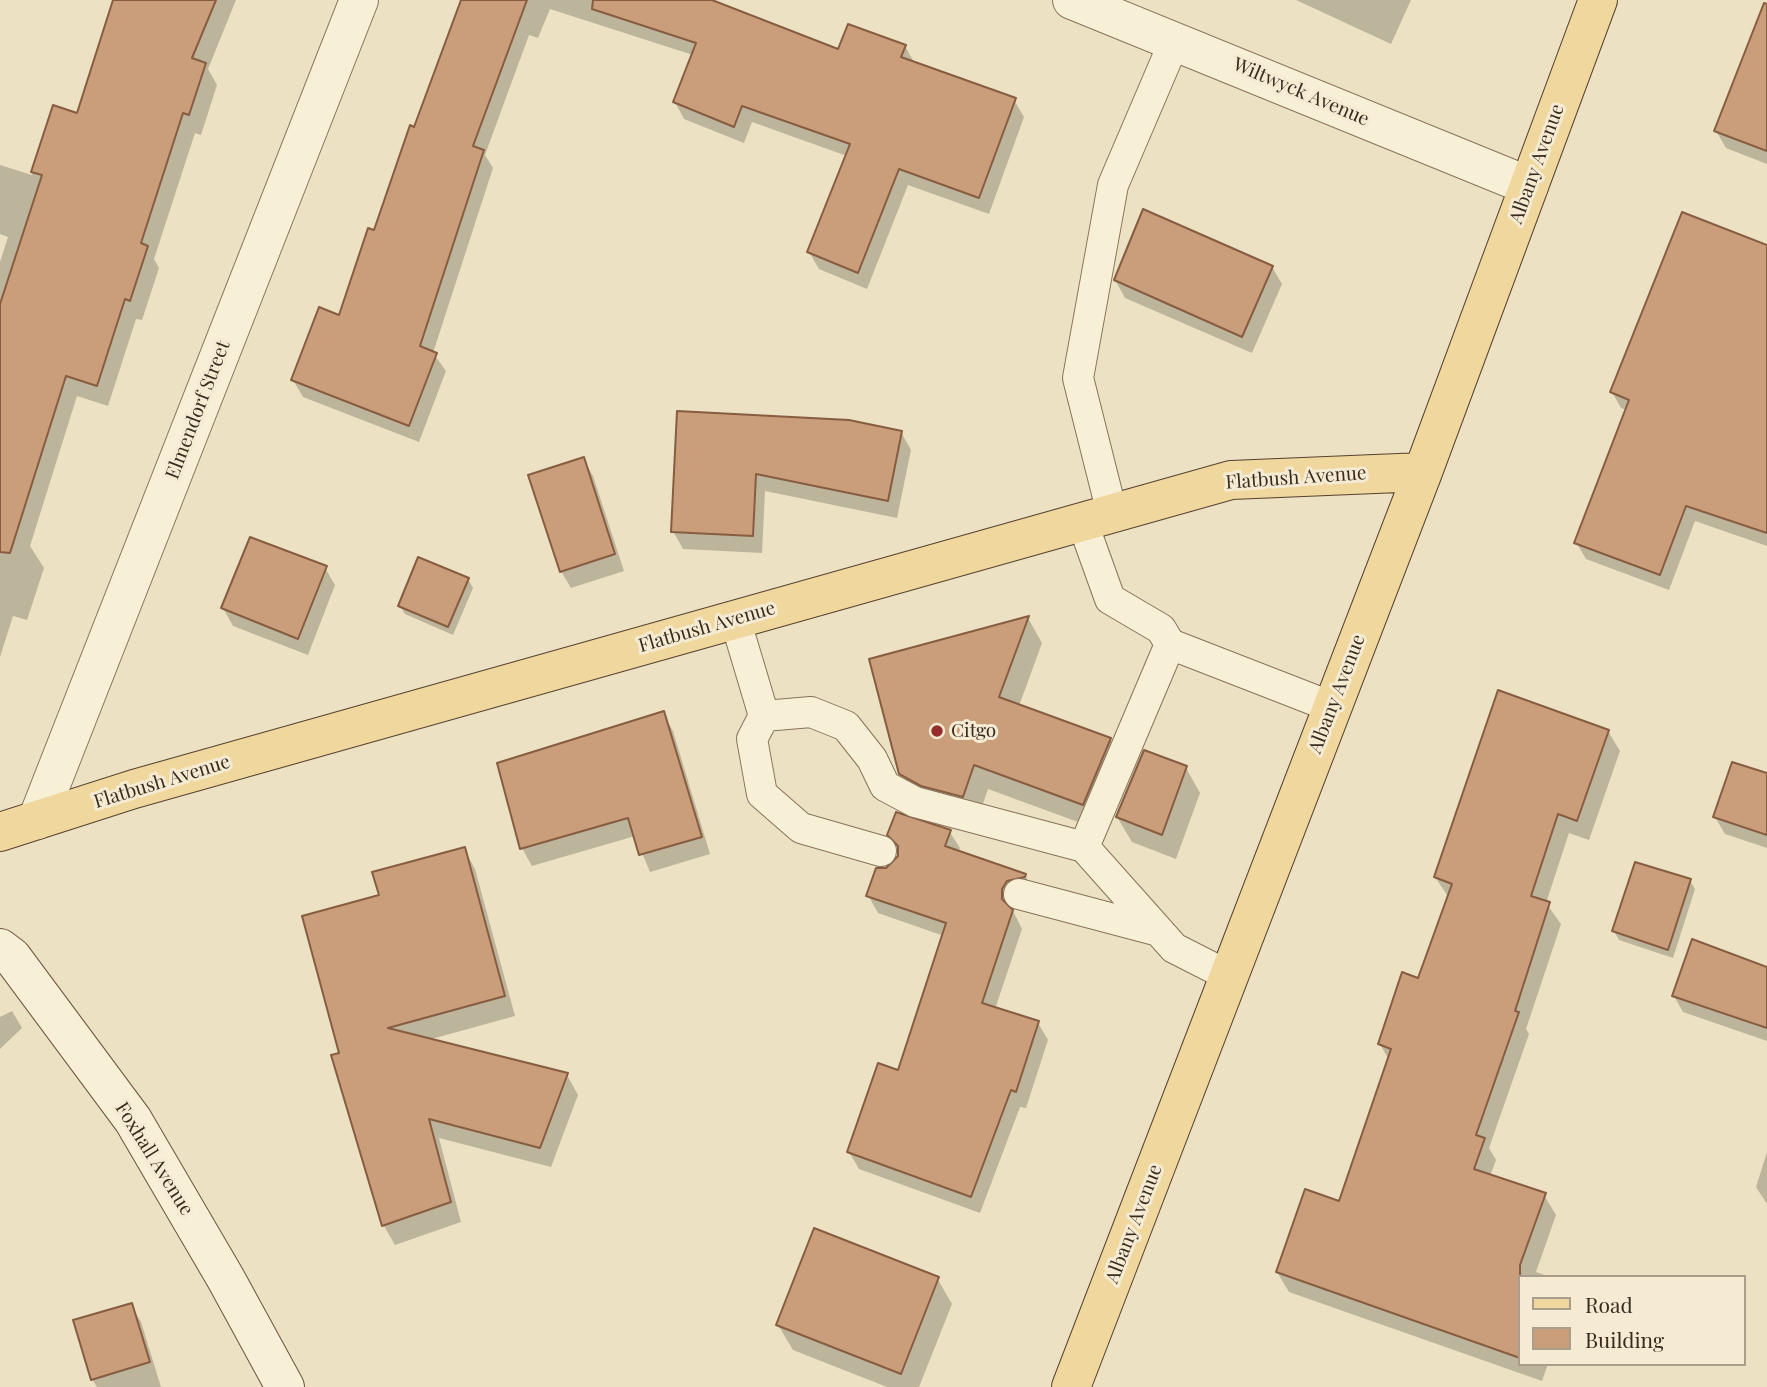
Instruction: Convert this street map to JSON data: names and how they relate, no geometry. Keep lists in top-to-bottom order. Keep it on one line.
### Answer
{"streets":{"main road":["Albany Avenue","Flatbush Avenue"],"street":["Wiltwyck Avenue","Elmendorf Street","Foxhall Avenue"]},"crossings":[["Wiltwyck Avenue","Albany Avenue"],["Albany Avenue","Flatbush Avenue"],["Elmendorf Street","Flatbush Avenue"]],"places":["Citgo"],"legend":["Road","Building"]}
